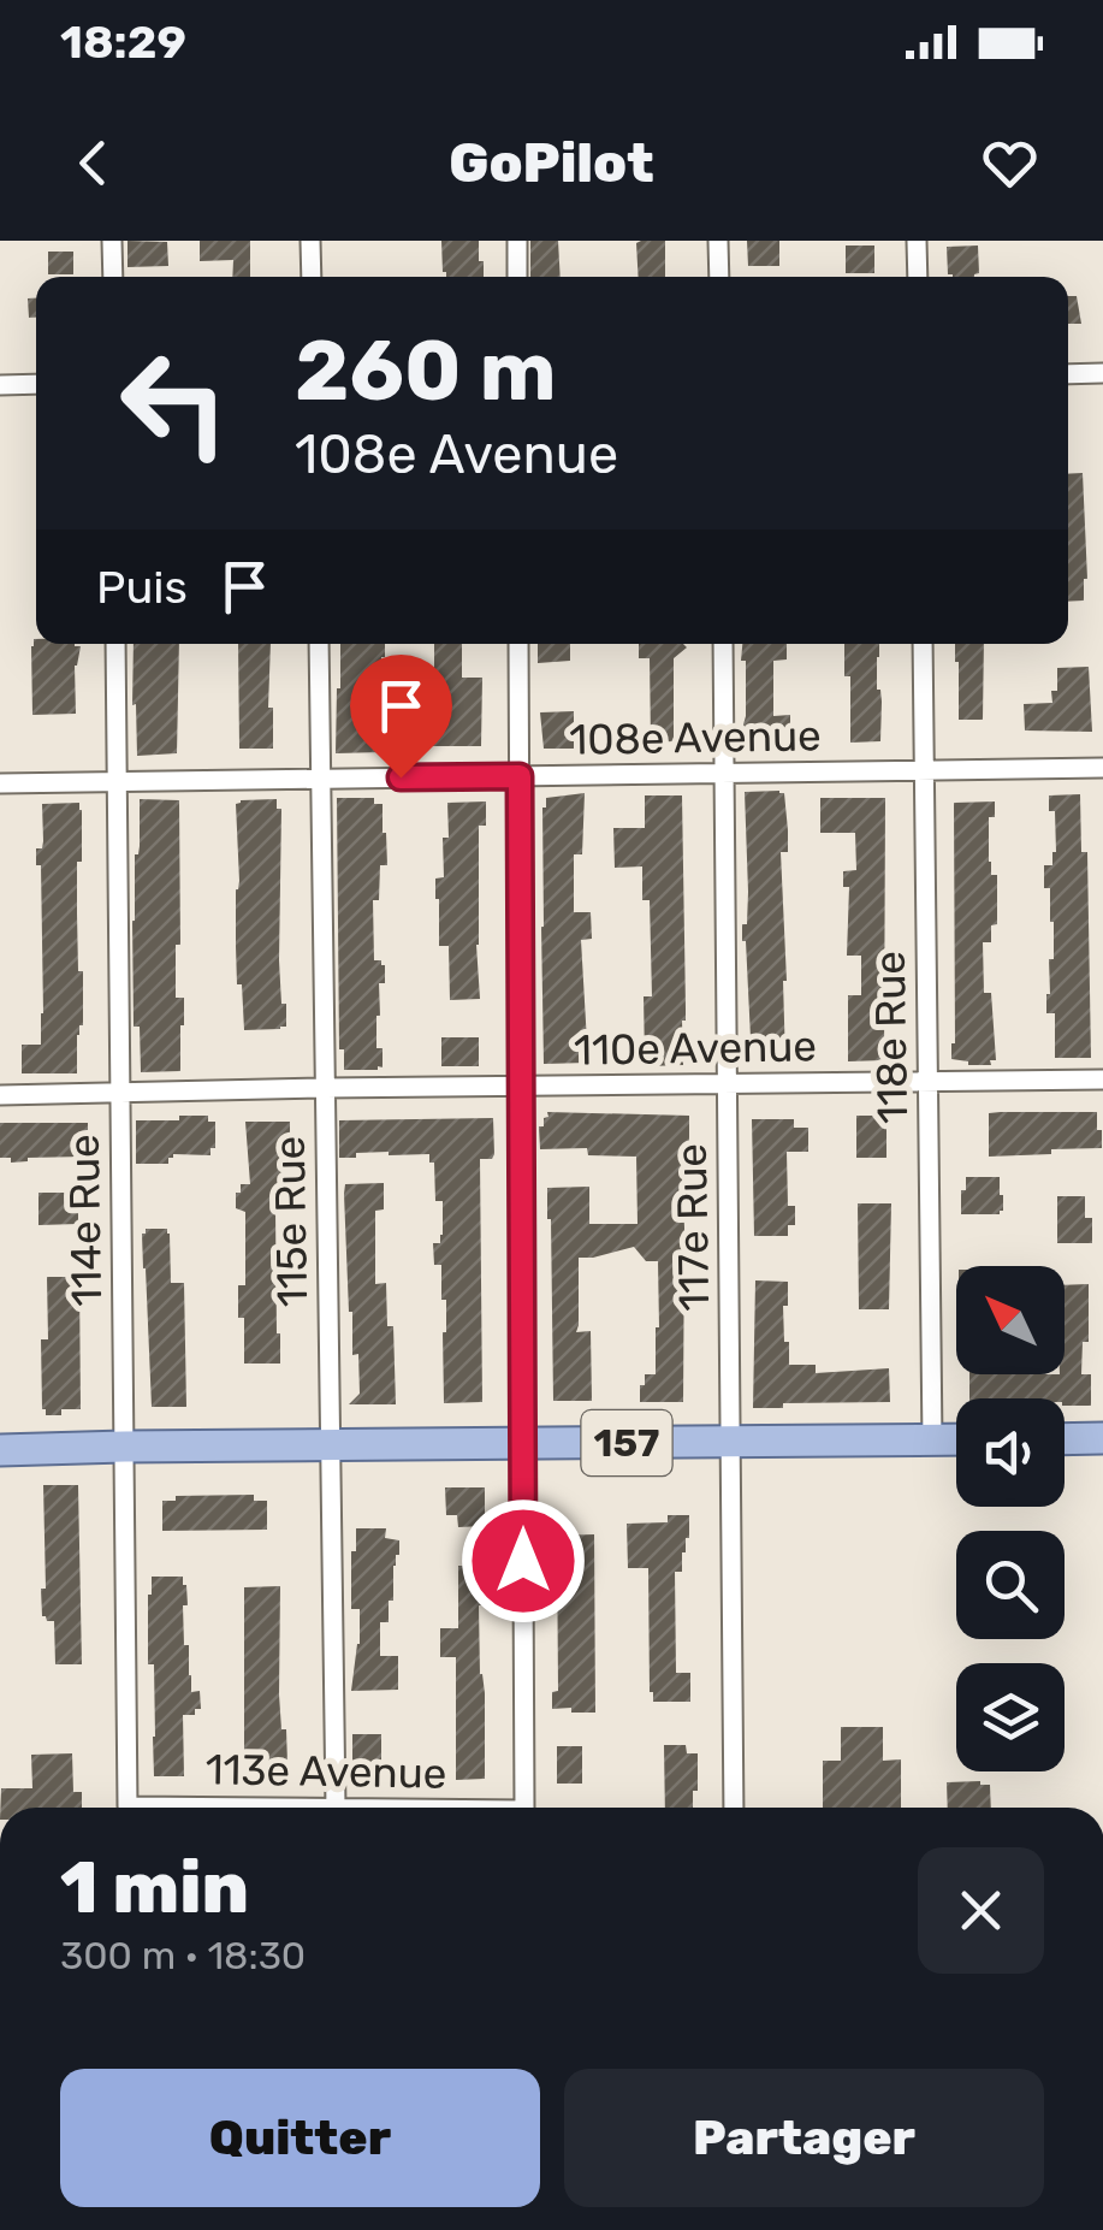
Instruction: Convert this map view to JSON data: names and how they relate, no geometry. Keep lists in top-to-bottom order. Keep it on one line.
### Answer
{"streets":{"main road":["157"],"street":["108e Avenue","118e Rue","110e Avenue","114e Rue","115e Rue","117e Rue","113e Avenue"]},"crossings":[["108e Avenue","118e Rue"],["108e Avenue","114e Rue"],["108e Avenue","115e Rue"],["108e Avenue","117e Rue"],["118e Rue","110e Avenue"],["118e Rue","157"],["110e Avenue","114e Rue"],["110e Avenue","115e Rue"],["110e Avenue","117e Rue"],["114e Rue","157"],["114e Rue","113e Avenue"],["115e Rue","157"],["115e Rue","113e Avenue"],["117e Rue","157"],["157","113e Avenue"]],"north":"top left","page":{"status":"18:29","header":"GoPilot","turn":["260 m","108e Avenue"],"then":"Puis","heading":["1 min","300 m · 18:30"],"buttons":["Quitter","Partager"]}}
